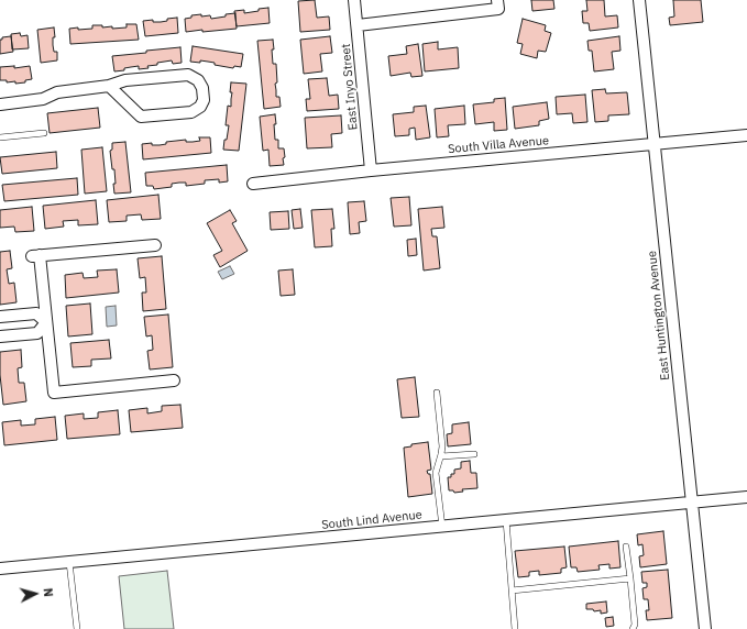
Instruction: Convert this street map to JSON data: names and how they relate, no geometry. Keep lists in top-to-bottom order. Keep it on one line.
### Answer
{"streets":{"street":["East Inyo Street","South Villa Avenue","East Huntington Avenue","South Lind Avenue"]},"crossings":[["East Inyo Street","South Villa Avenue"],["South Villa Avenue","East Huntington Avenue"],["East Huntington Avenue","South Lind Avenue"]],"north":"right"}
